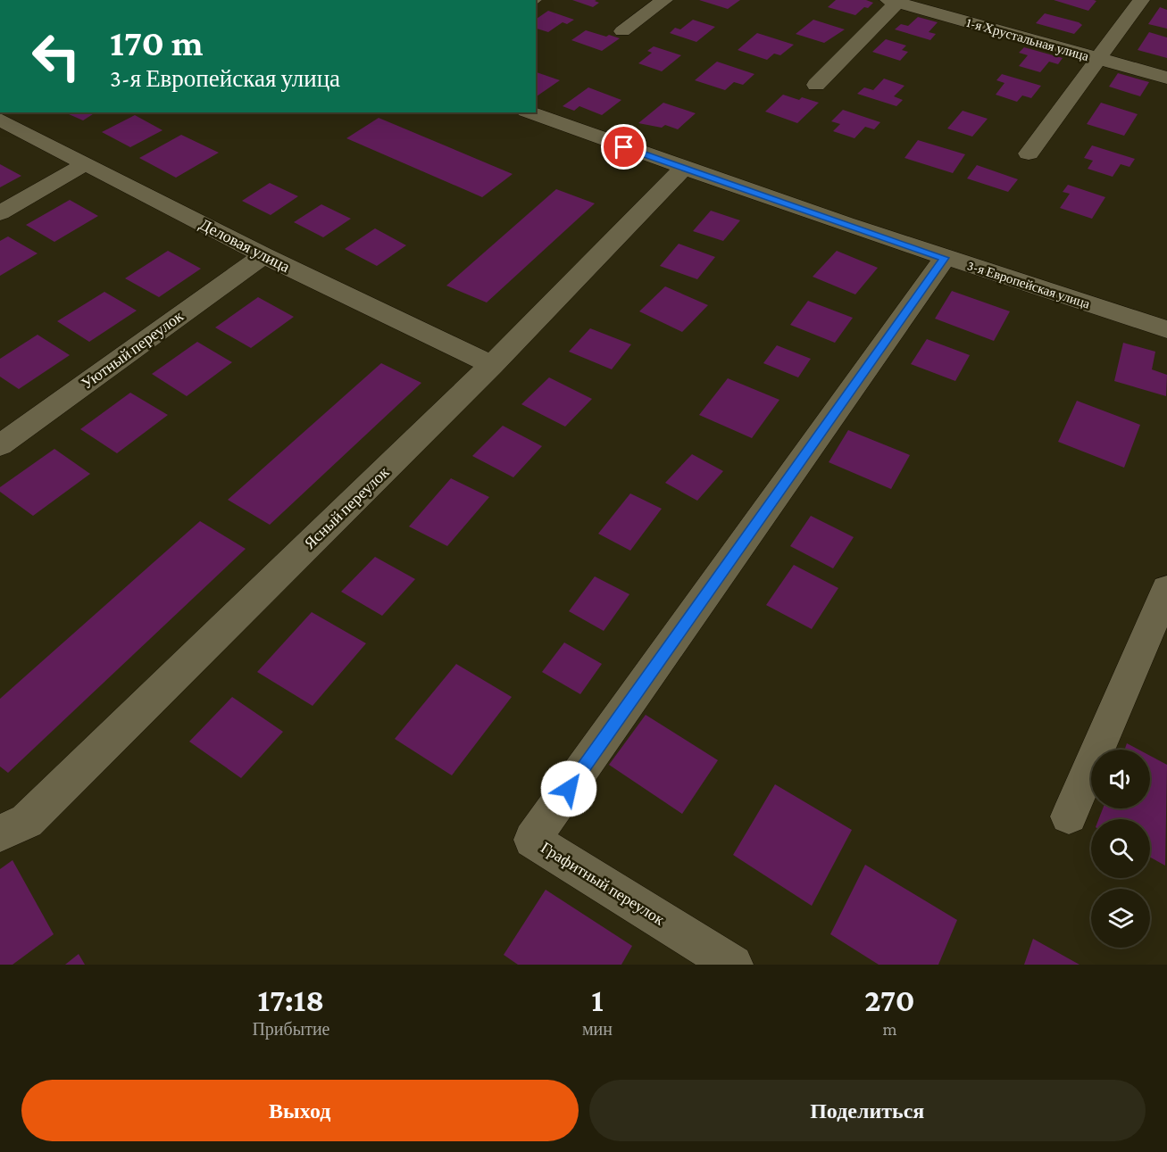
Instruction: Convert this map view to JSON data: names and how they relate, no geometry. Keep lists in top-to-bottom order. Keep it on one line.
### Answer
{"streets":{"street":["1-я Хрустальная улица","Деловая улица","3-я Европейская улица","Уютный переулок","Ясный переулок","Графитный переулок"]},"crossings":[["Деловая улица","Уютный переулок"],["Деловая улица","Ясный переулок"],["3-я Европейская улица","Ясный переулок"],["3-я Европейская улица","Графитный переулок"]],"page":{"turn":["170 m","3-я Европейская улица"],"eta":["17:18","Прибытие","1","мин","270","m"],"buttons":["Выход","Поделиться"]}}
